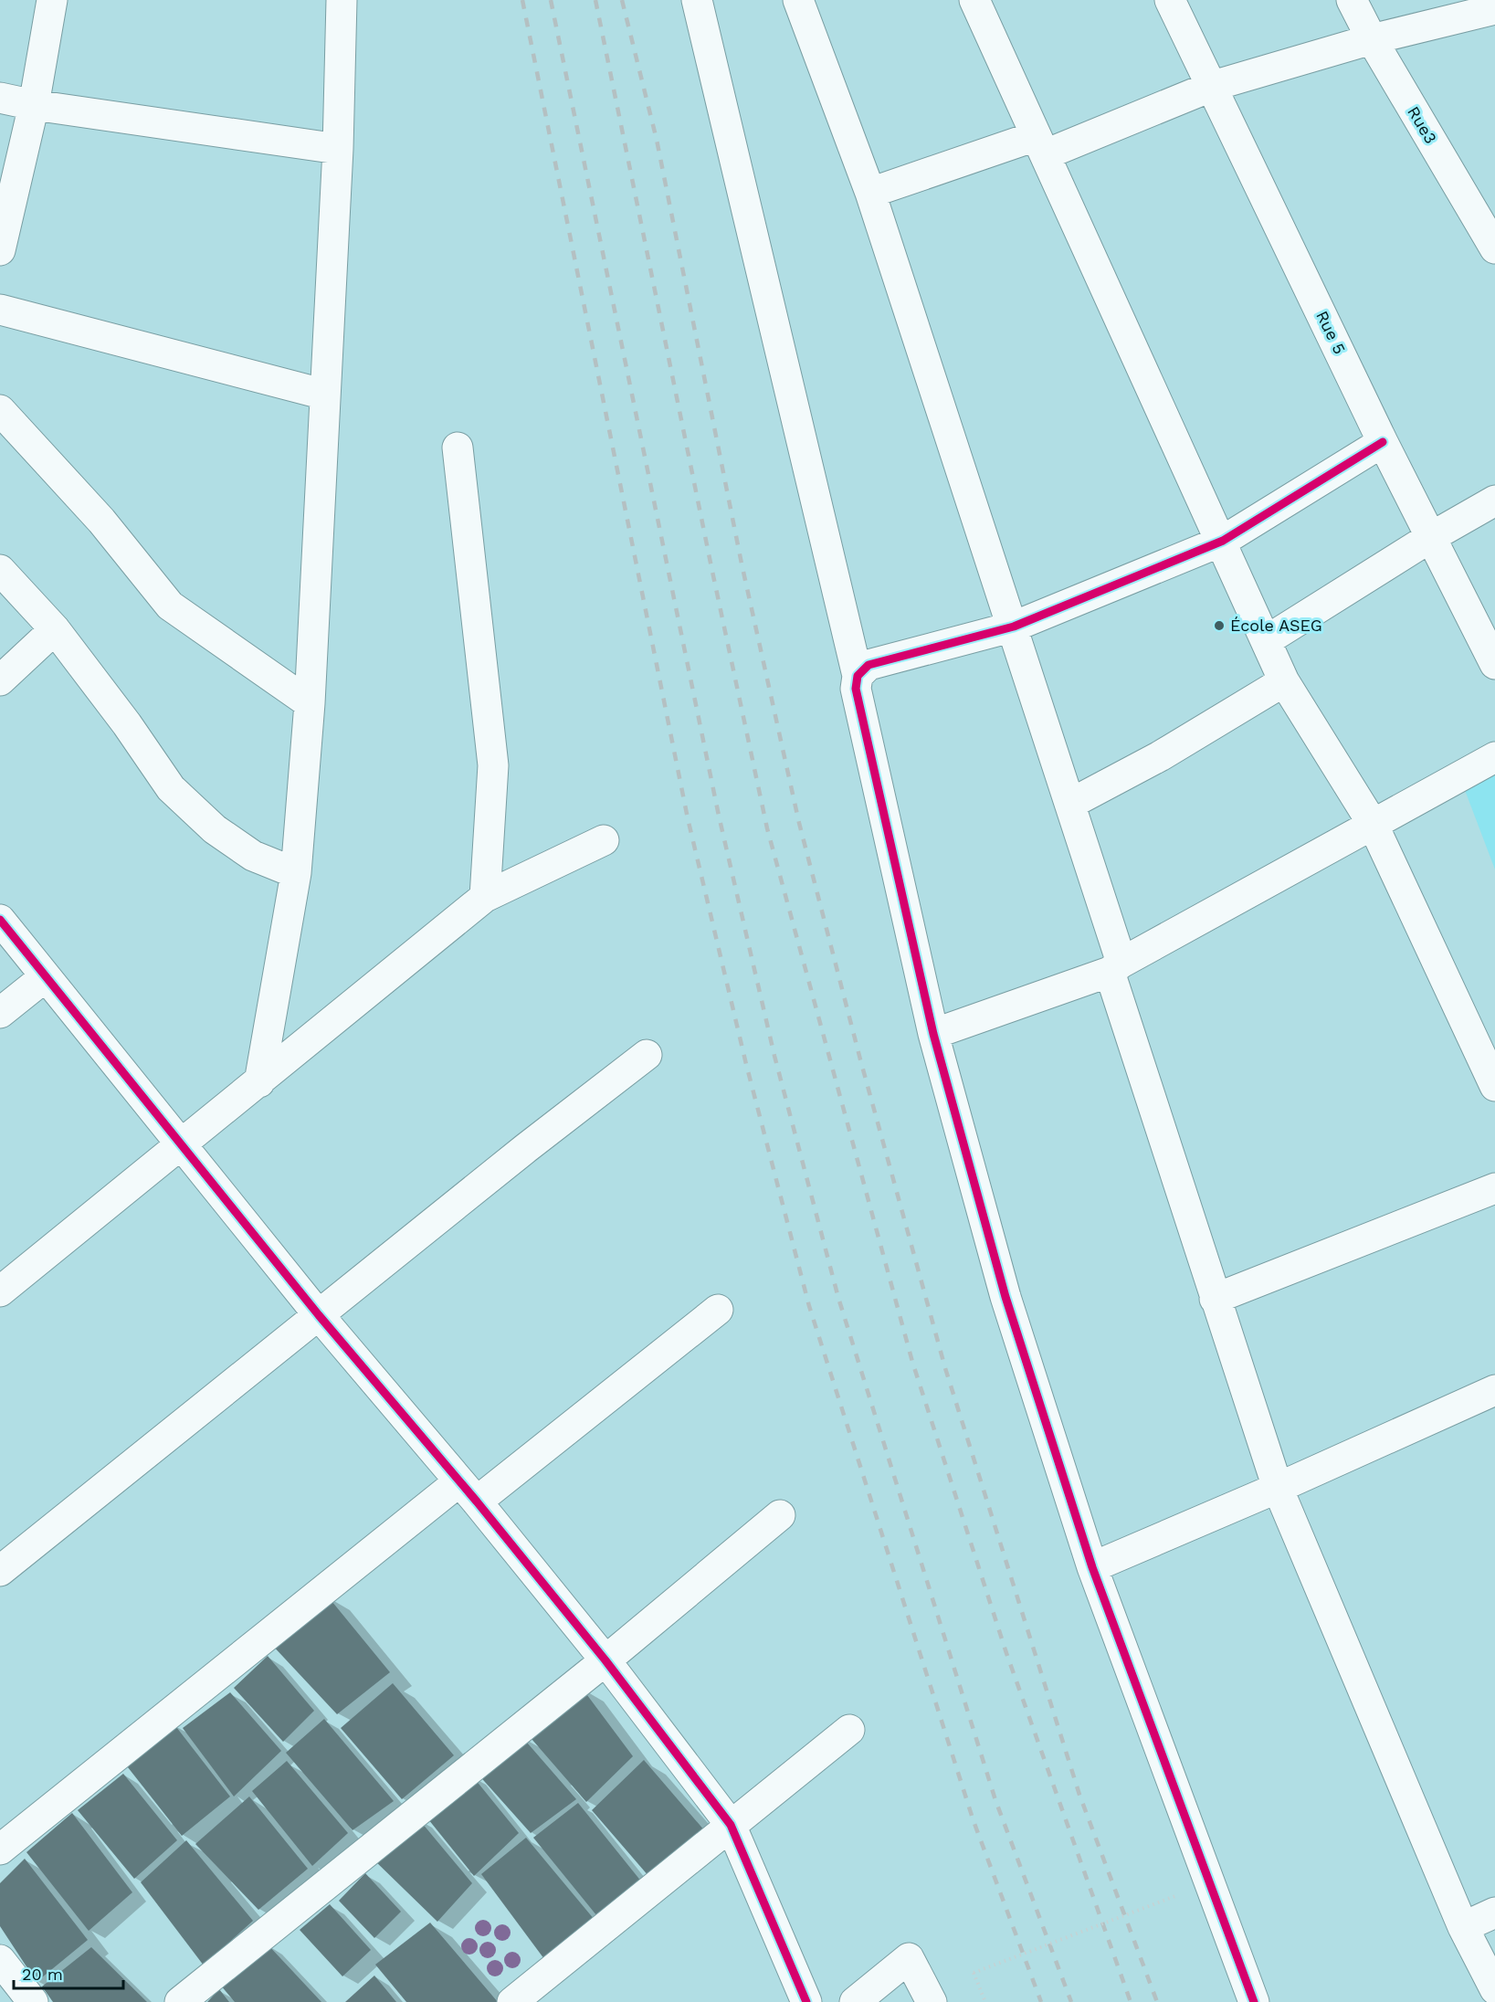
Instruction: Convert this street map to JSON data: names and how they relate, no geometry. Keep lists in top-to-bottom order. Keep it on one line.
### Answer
{"streets":{"street":["Rue3","Rue 5"]},"places":["École ASEG"],"scale_bar":"20 m"}
